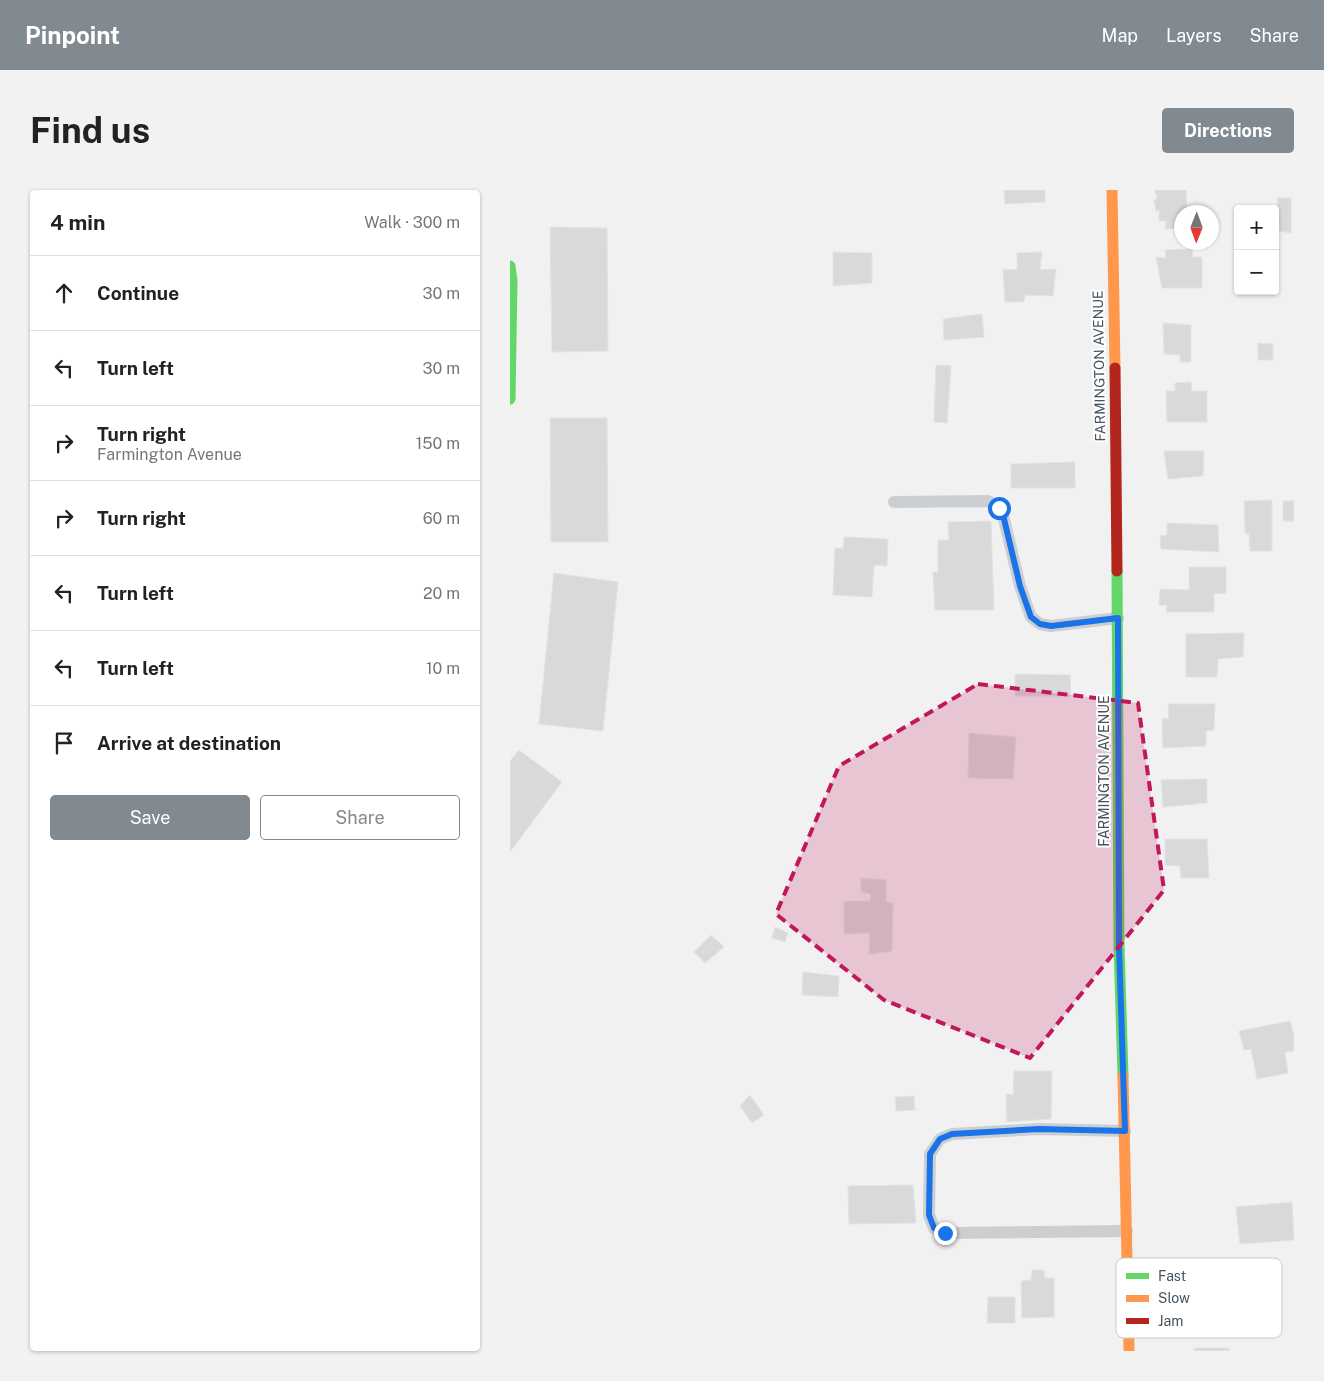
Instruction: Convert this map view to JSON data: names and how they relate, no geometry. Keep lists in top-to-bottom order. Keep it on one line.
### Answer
{"streets":{"street":["FARMINGTON AVENUE"]},"legend":["Fast","Slow","Jam"],"north":"bottom","page":{"header":"Pinpoint","nav":["Map","Layers","Share"],"buttons":["Directions",["Save","Share"]],"title":"Find us","heading":["4 min","Walk · 300 m"],"map_buttons":["+","−"],"list":[["Continue","30 m"],["Turn left","30 m"],["Turn right","Farmington Avenue","150 m"],["Turn right","60 m"],["Turn left","20 m"],["Turn left","10 m"],"Arrive at destination"]}}
